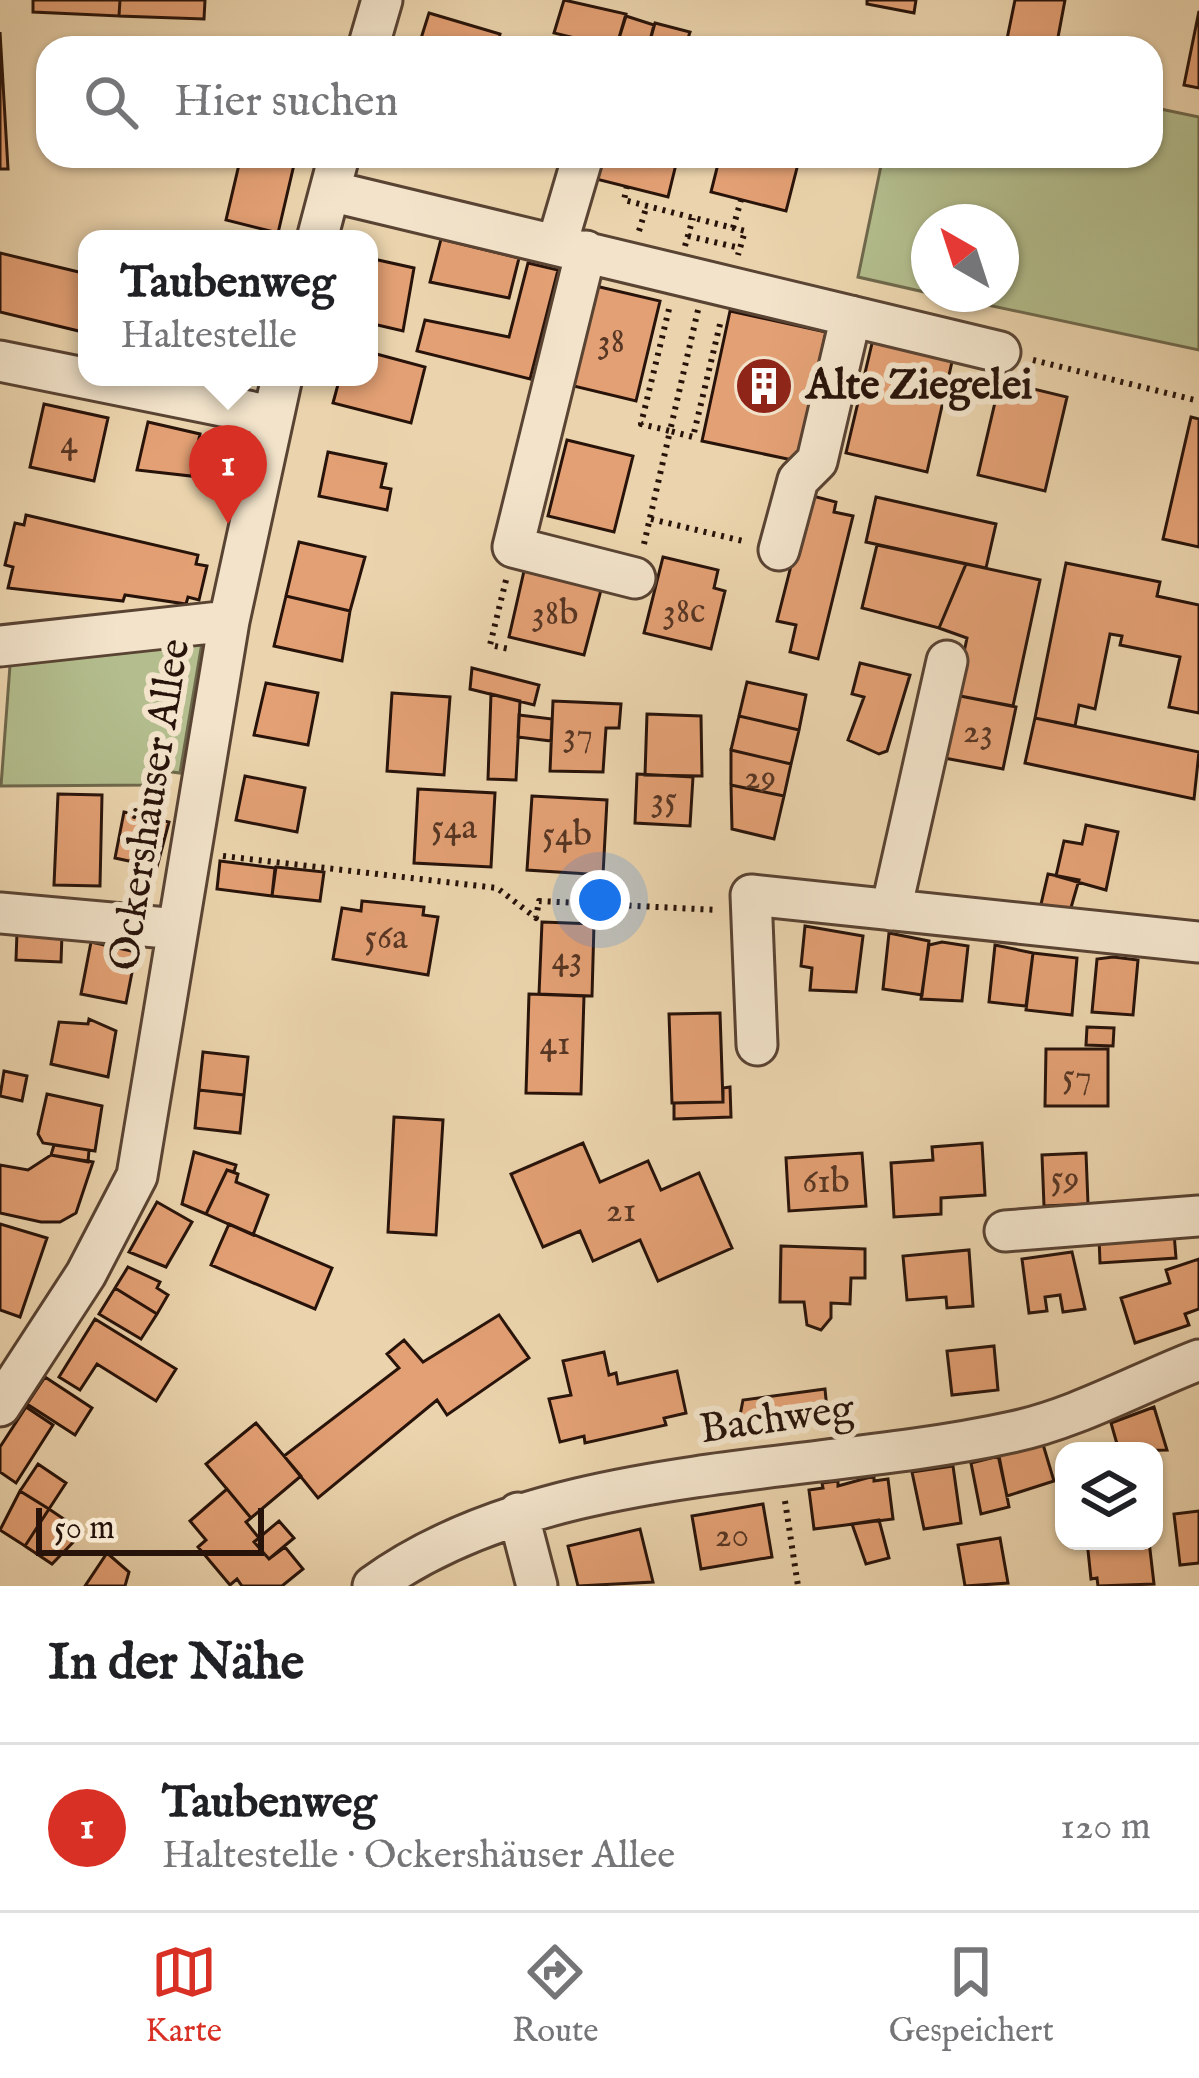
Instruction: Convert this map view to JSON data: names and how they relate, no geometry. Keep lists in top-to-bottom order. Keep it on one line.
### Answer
{"streets":{"street":["Ockershäuser Allee","Bachweg"]},"places":{"building":["Alte Ziegelei"]},"house_numbers":["38","4","38c","38b","23","37","29","35","54a","54b","56a","43","41","57","59","61b","21","20"],"scale_bar":"50 m","north":"top left","page":{"search":"Hier suchen","popup":["Taubenweg","Haltestelle"],"pins":"1","scale":"50 m","heading":"In der Nähe","list":[{"mark":"1","name":"Taubenweg","note":"Haltestelle · Ockershäuser Allee","value":"120 m"}],"nav":["Karte","Route","Gespeichert"]}}
